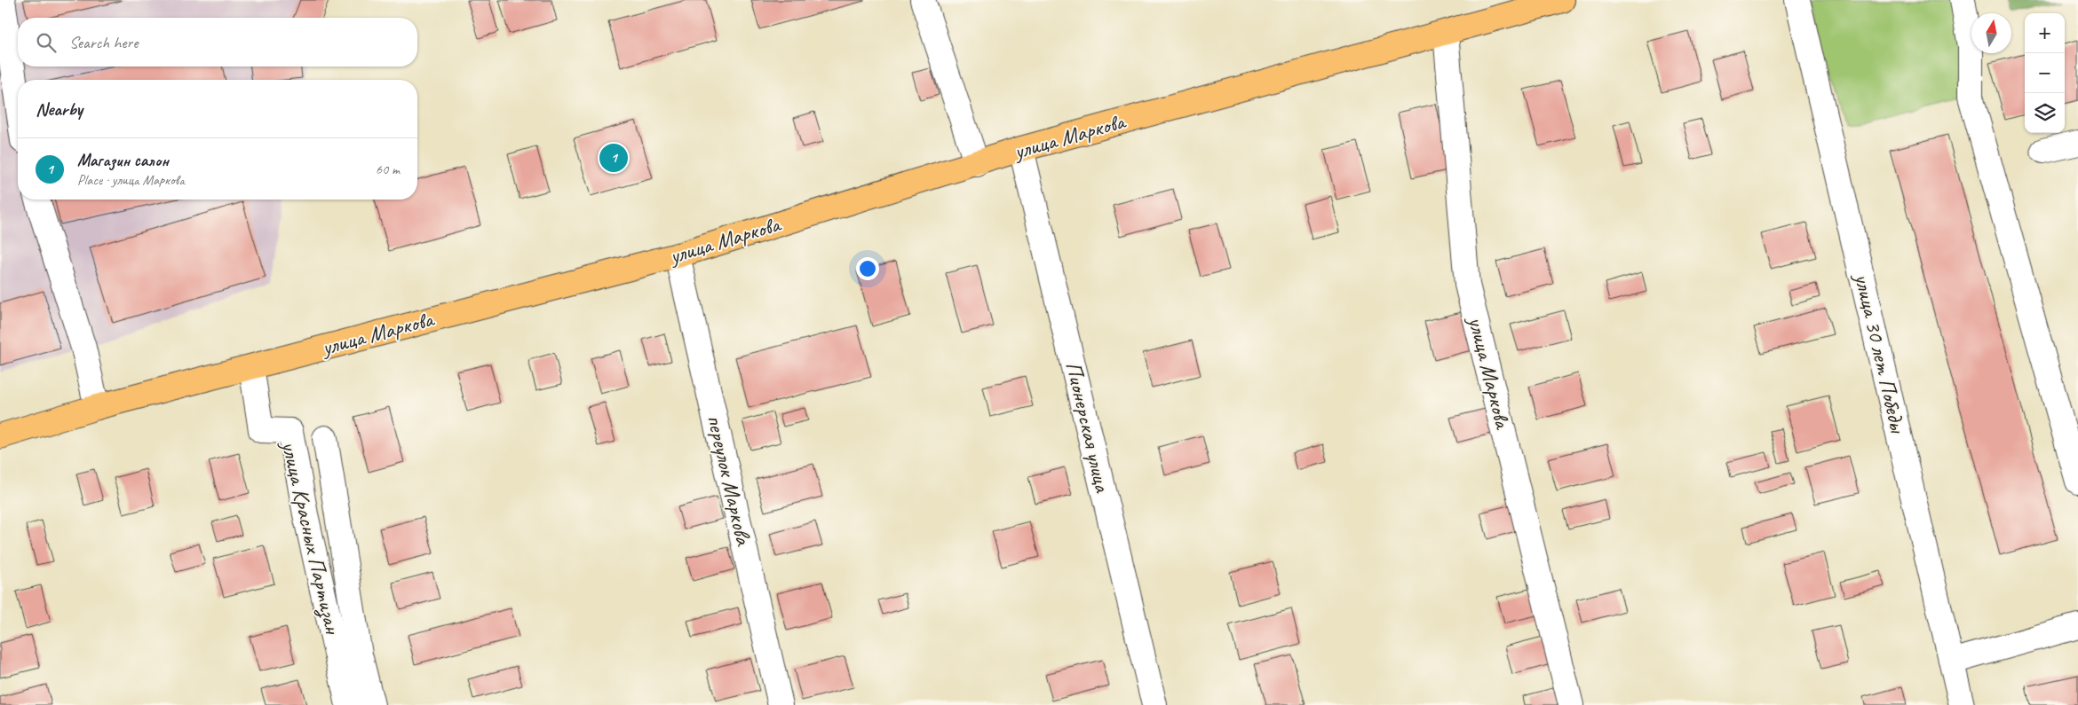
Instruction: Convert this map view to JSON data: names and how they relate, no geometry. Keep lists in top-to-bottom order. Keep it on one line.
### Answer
{"streets":{"main road":["улица Маркова"],"street":["улица 30 лет Победы","Пионерская улица","переулок Маркова","улица Красных Партизан"]},"crossings":[["улица Маркова","Пионерская улица"],["улица Маркова","переулок Маркова"],["улица Маркова","улица Красных Партизан"]],"north":"top","page":{"map_buttons":["+","−"],"search":"Search here","heading":"Nearby","list":[{"mark":"1","name":"Магазин салон","note":"Place · улица Маркова","value":"60 m"}],"pins":"1"}}
